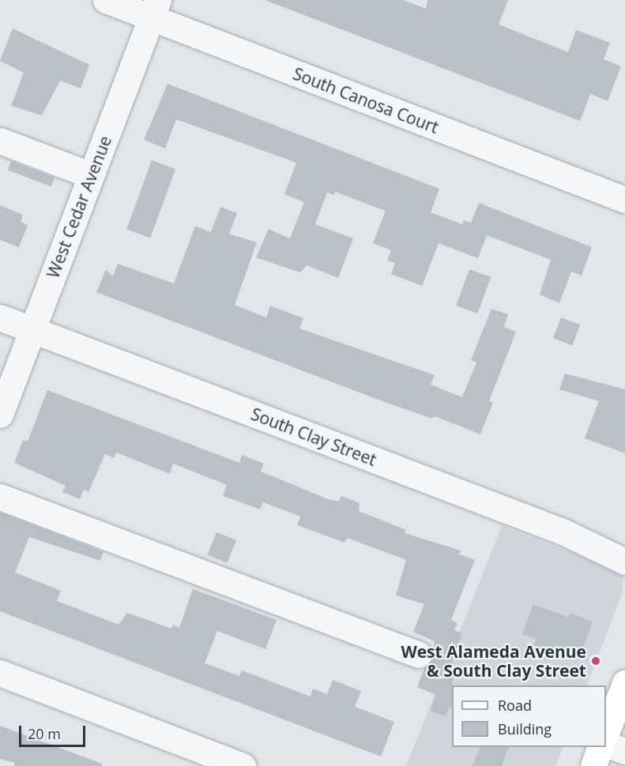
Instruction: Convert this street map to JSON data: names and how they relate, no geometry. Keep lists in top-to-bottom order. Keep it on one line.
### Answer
{"streets":{"street":["South Canosa Court","West Cedar Avenue","South Clay Street"]},"crossings":[["South Canosa Court","West Cedar Avenue"],["West Cedar Avenue","South Clay Street"]],"places":["West Alameda Avenue & South Clay Street"],"legend":["Road","Building"],"scale_bar":"20 m"}
